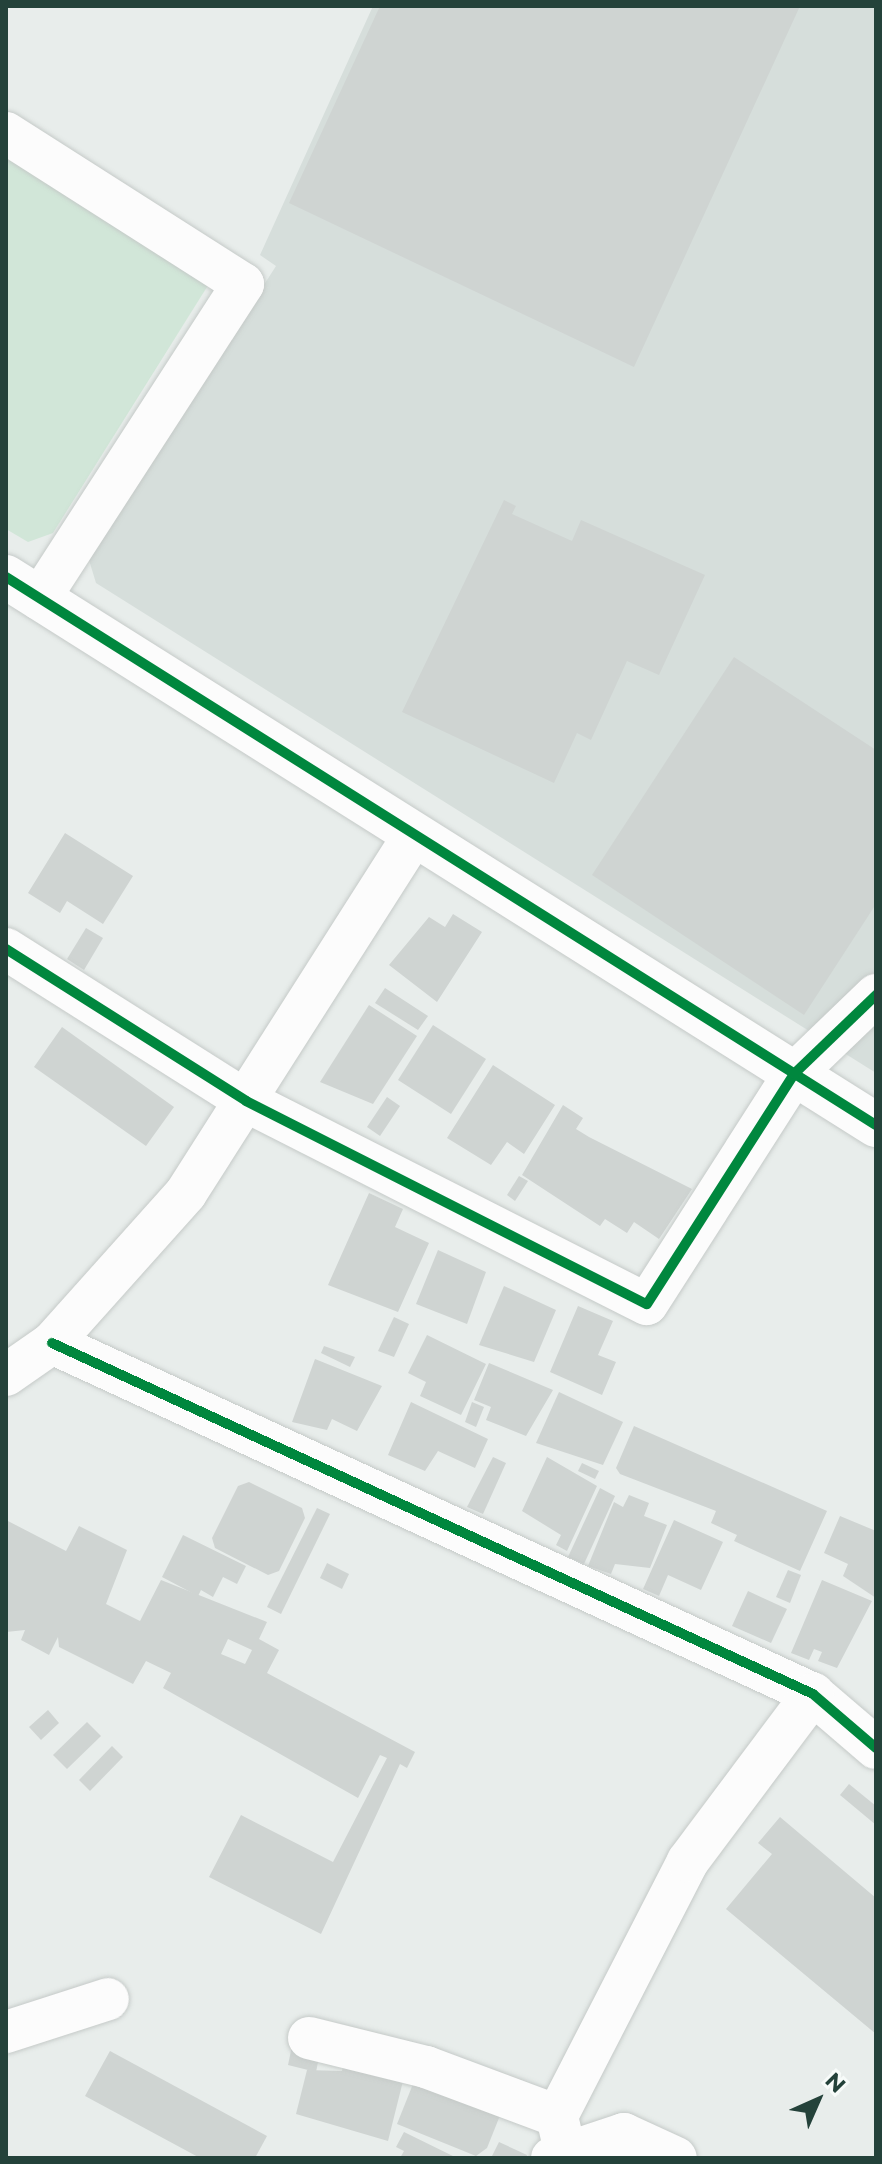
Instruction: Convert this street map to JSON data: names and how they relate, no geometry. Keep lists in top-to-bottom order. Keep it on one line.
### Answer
{"north":"top right"}
